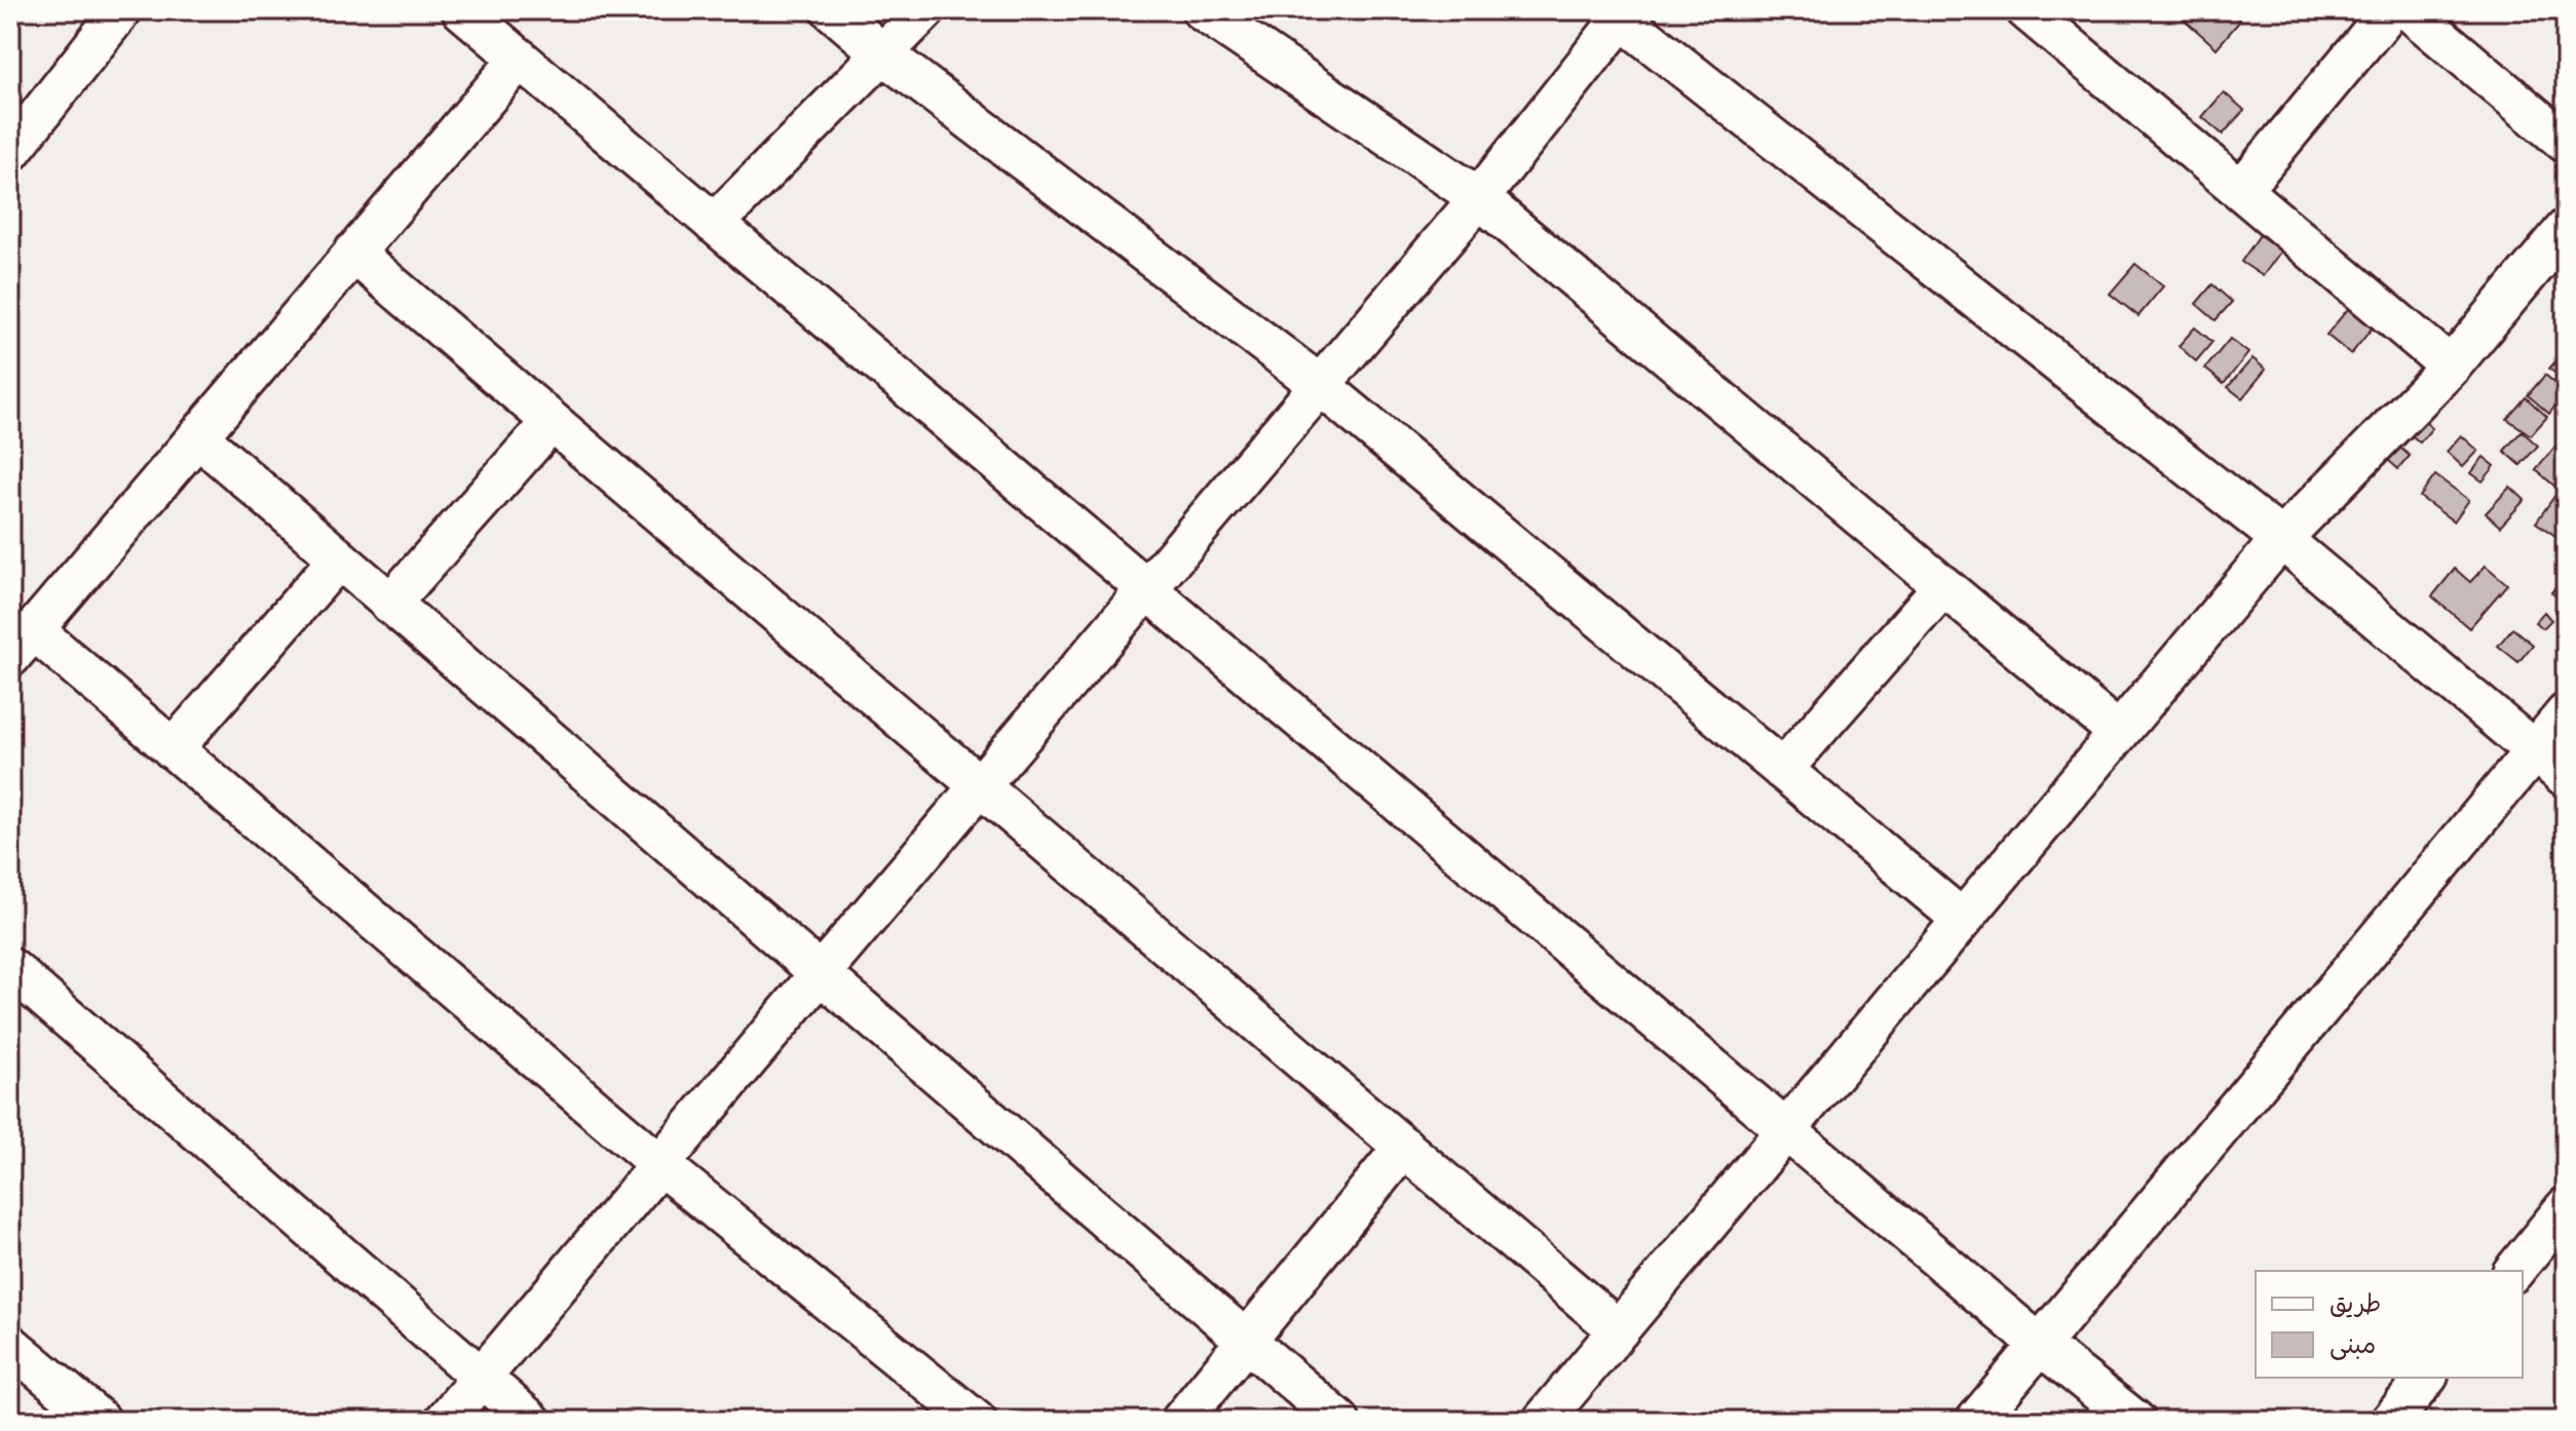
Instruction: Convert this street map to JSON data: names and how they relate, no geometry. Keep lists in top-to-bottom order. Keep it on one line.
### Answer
{"legend":["طريق","مبنى"]}
